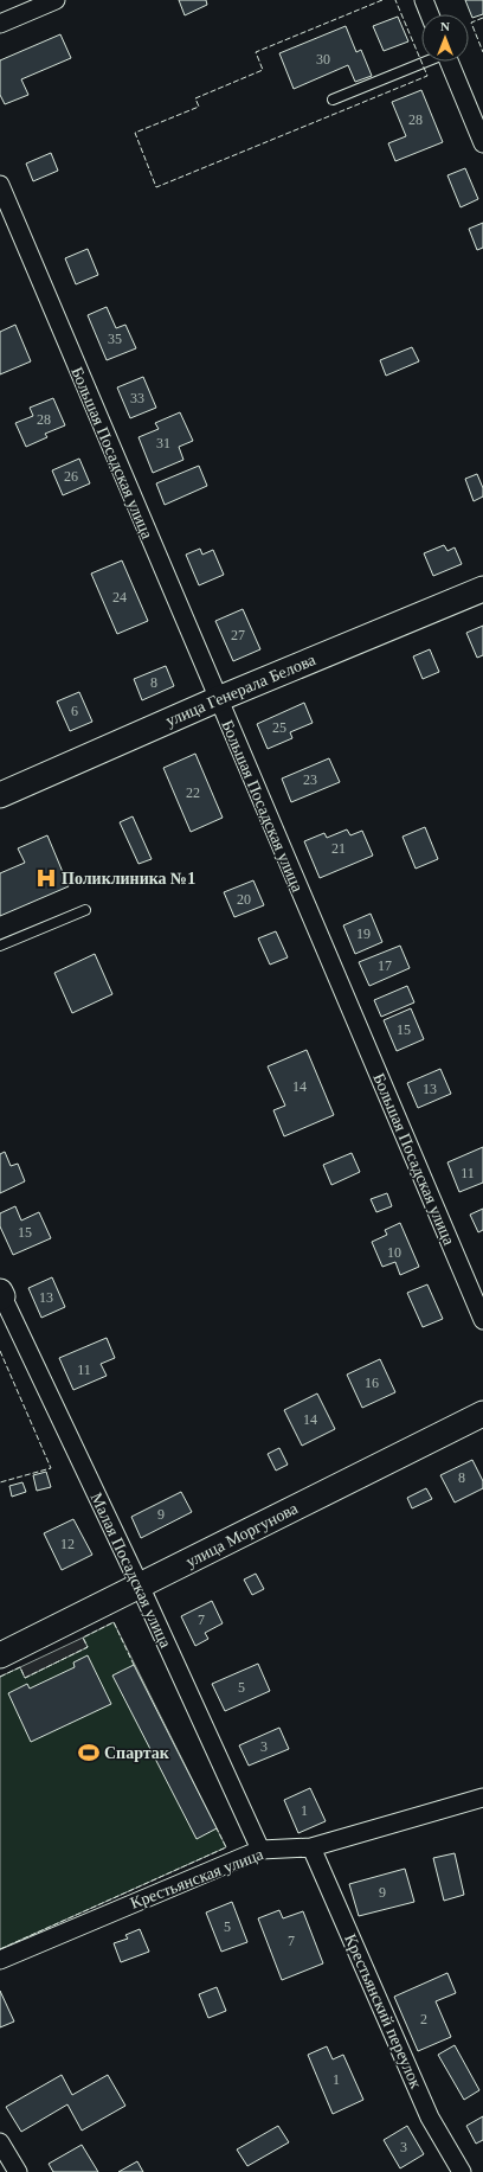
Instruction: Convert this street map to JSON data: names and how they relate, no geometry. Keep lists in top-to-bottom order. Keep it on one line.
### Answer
{"streets":{"main road":["улица Генерала Белова","улица Моргунова"],"street":["Большая Посадская улица","Малая Посадская улица","Крестьянская улица","Крестьянский переулок"]},"crossings":[["Большая Посадская улица","улица Генерала Белова"],["улица Моргунова","Малая Посадская улица"],["Малая Посадская улица","Крестьянская улица"],["Крестьянская улица","Крестьянский переулок"]],"places":{"hospital":["Поликлиника №1"],"sports":["Спартак"]},"house_numbers":["30","28","35","33","28","31","26","24","27","8","6","25","23","22","21","20","19","17","15","14","13","11","15","10","13","11","16","14","8","9","12","7","5","3","1","9","5","7","2","1","3"],"north":"top"}
